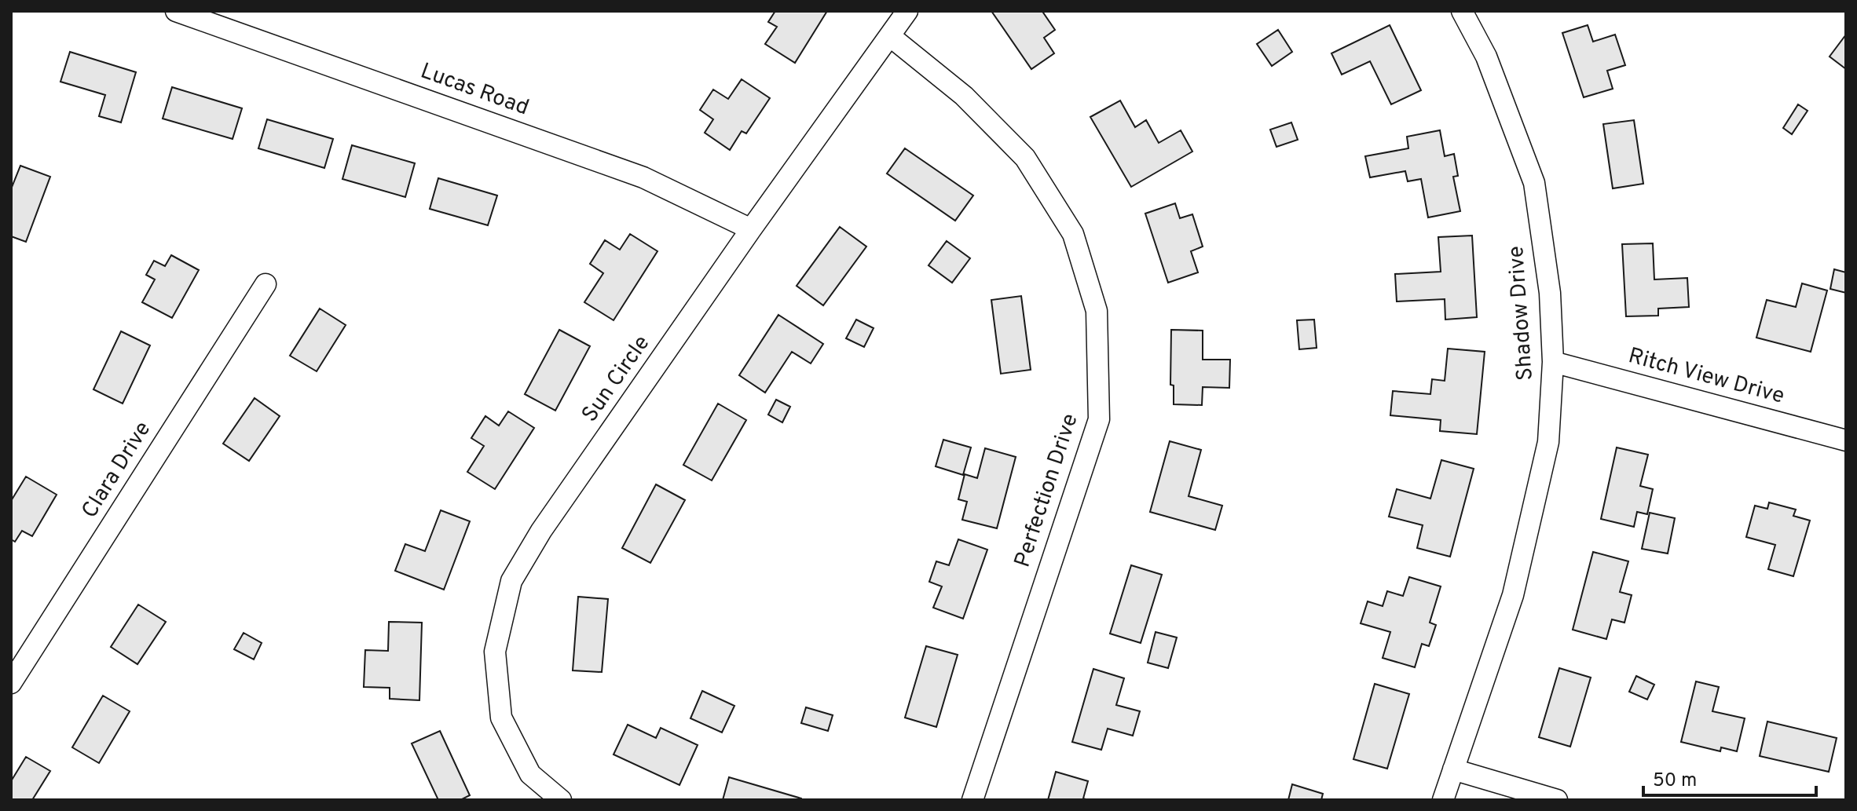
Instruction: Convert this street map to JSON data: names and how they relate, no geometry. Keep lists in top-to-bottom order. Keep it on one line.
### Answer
{"streets":{"street":["Lucas Road","Shadow Drive","Ritch View Drive","Sun Circle","Clara Drive","Perfection Drive"]},"crossings":[["Lucas Road","Sun Circle"],["Shadow Drive","Ritch View Drive"],["Sun Circle","Perfection Drive"]],"scale_bar":"50 m"}
